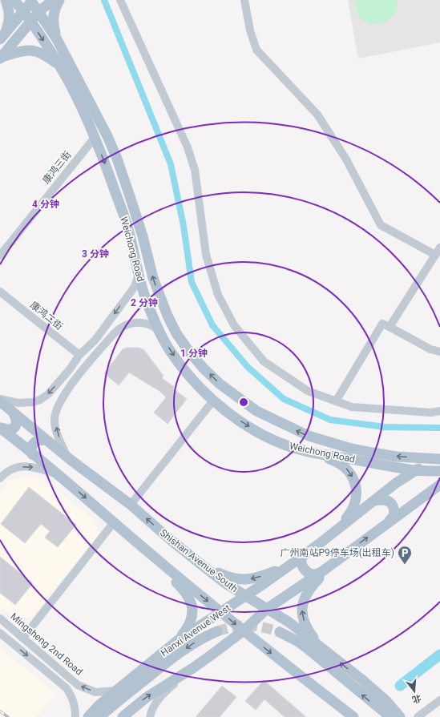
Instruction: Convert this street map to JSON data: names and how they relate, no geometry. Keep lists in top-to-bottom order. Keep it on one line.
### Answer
{"streets":{"main road":["Weichong Road","Shishan Avenue South","Hanxi Avenue West"],"street":["康鸿三街","康鸿二街","Mingsheng 2nd Road"]},"crossings":[["康鸿三街","Weichong Road"],["Weichong Road","Hanxi Avenue West"],["Shishan Avenue South","Hanxi Avenue West"],["Hanxi Avenue West","Mingsheng 2nd Road"]],"places":{"parking":["广州南站P9停车场(出租车)"]},"north":"bottom","rings":["4 分钟","3 分钟","2 分钟","1 分钟"]}
